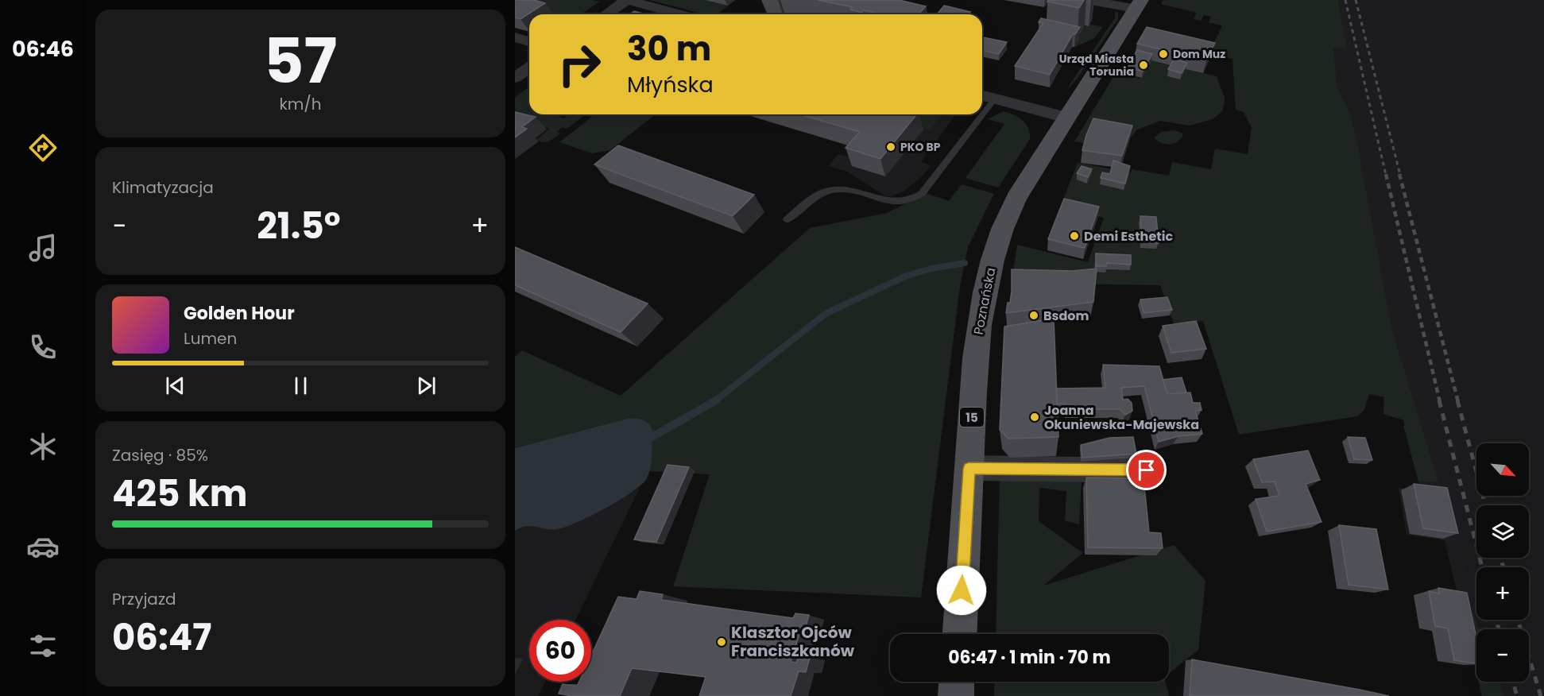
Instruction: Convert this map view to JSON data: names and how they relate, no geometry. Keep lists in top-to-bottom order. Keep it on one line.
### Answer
{"streets":{"main road":["Poznańska","15"]},"places":["Dom Muz","Urząd Miasta Torunia","PKO BP","Demi Esthetic","Bsdom","Joanna Okuniewska-Majewska","Klasztor Ojców Franciszkanów"],"north":"bottom right","page":{"tabs":"06:46","tile":[["57","km/h"],"Klimatyzacja",["Zasięg · 85%","425 km"],["Przyjazd","06:47"]],"turn":["30 m","Młyńska"],"heat":["−","21.5°","+"],"song":["Golden Hour","Lumen"],"map_buttons":["+","−"],"limit":"60","trip":"06:47 · 1 min · 70 m"}}
